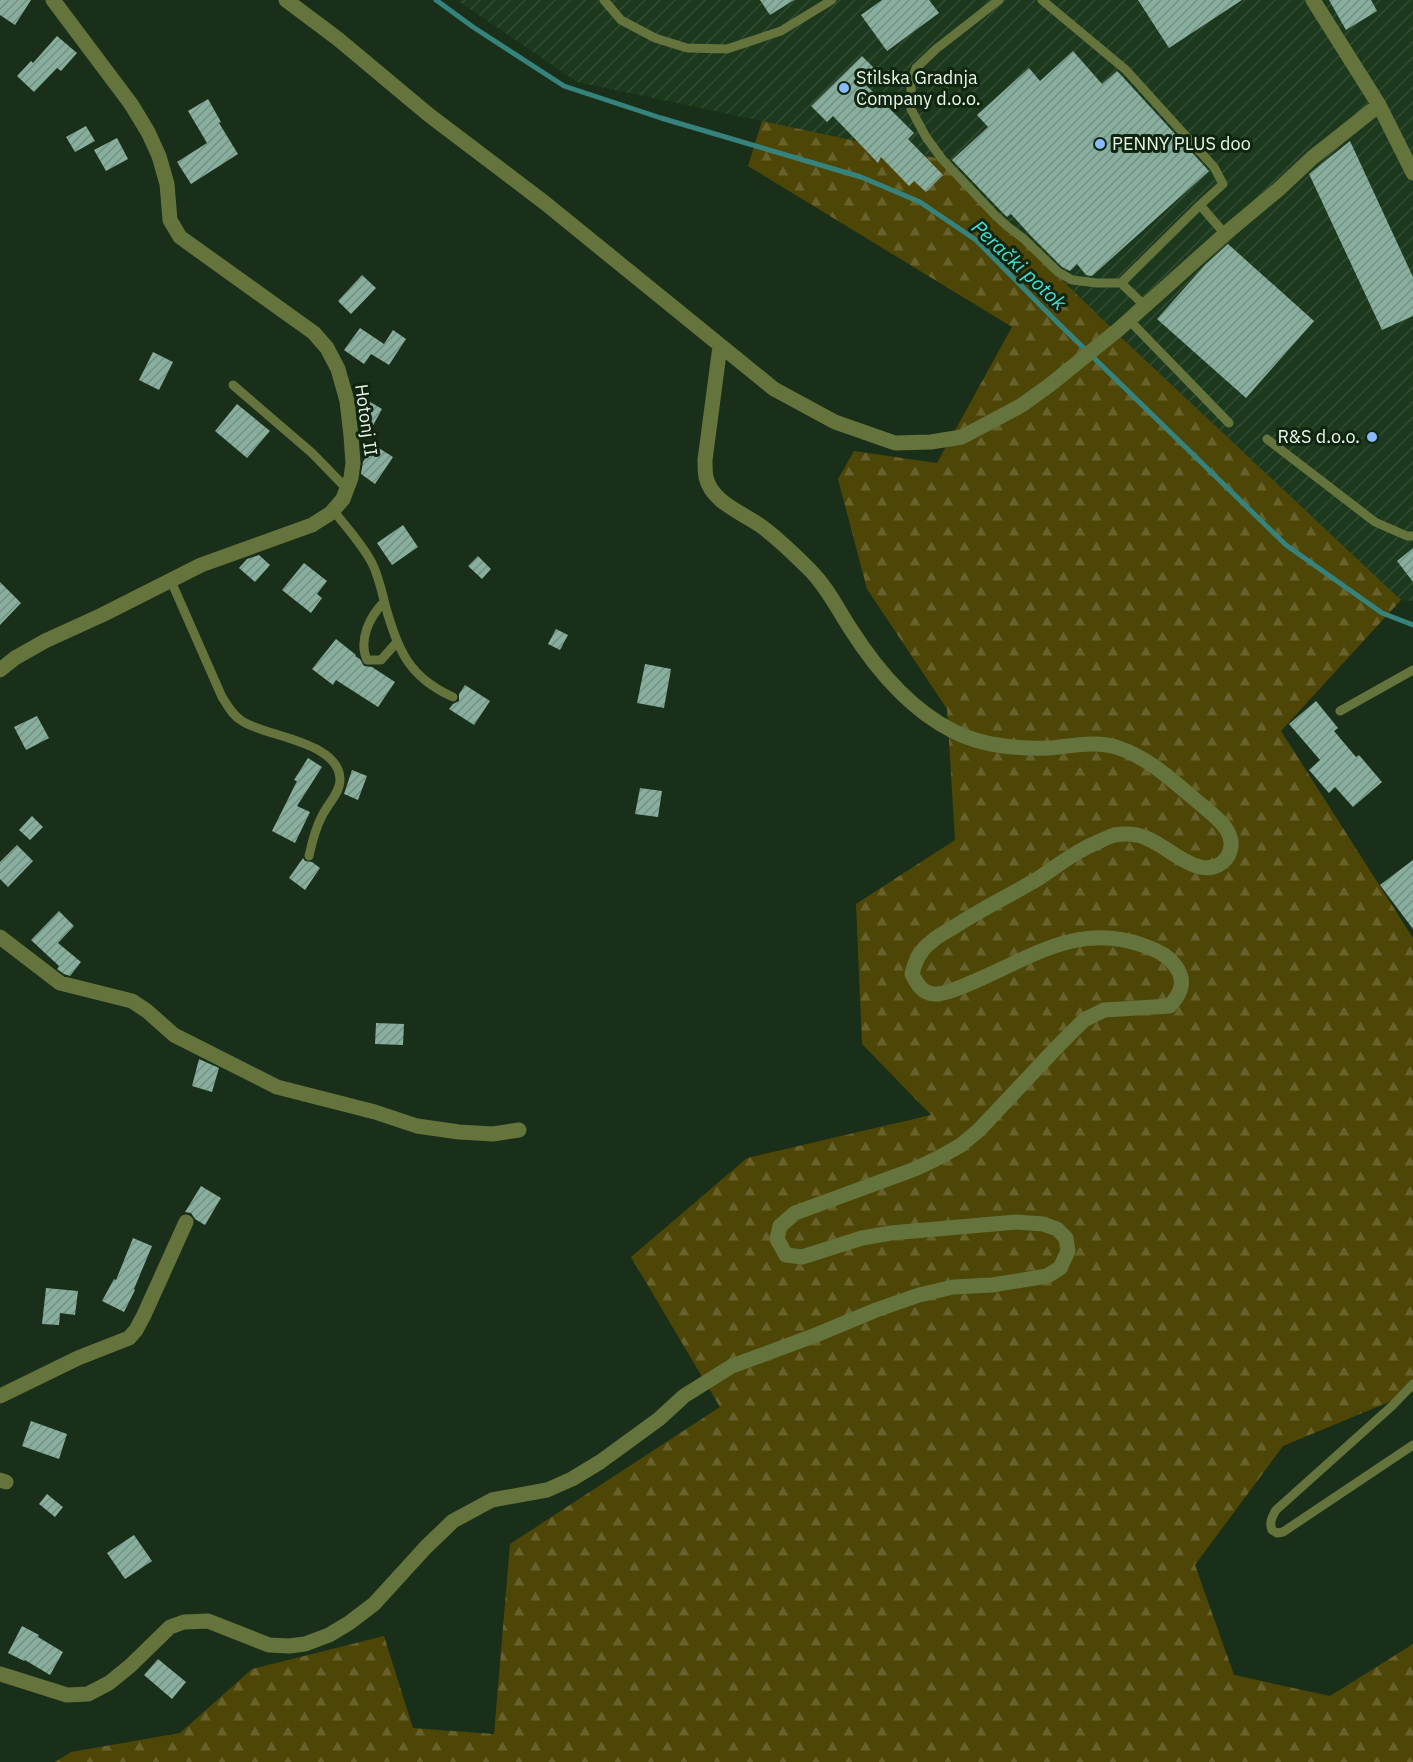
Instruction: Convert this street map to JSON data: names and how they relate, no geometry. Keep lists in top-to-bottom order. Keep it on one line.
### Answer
{"streets":{"street":["Hotonj II"]},"water":["Perački potok"],"places":["Stilska Gradnja Company d.o.o.","PENNY PLUS doo","R&S d.o.o."]}
